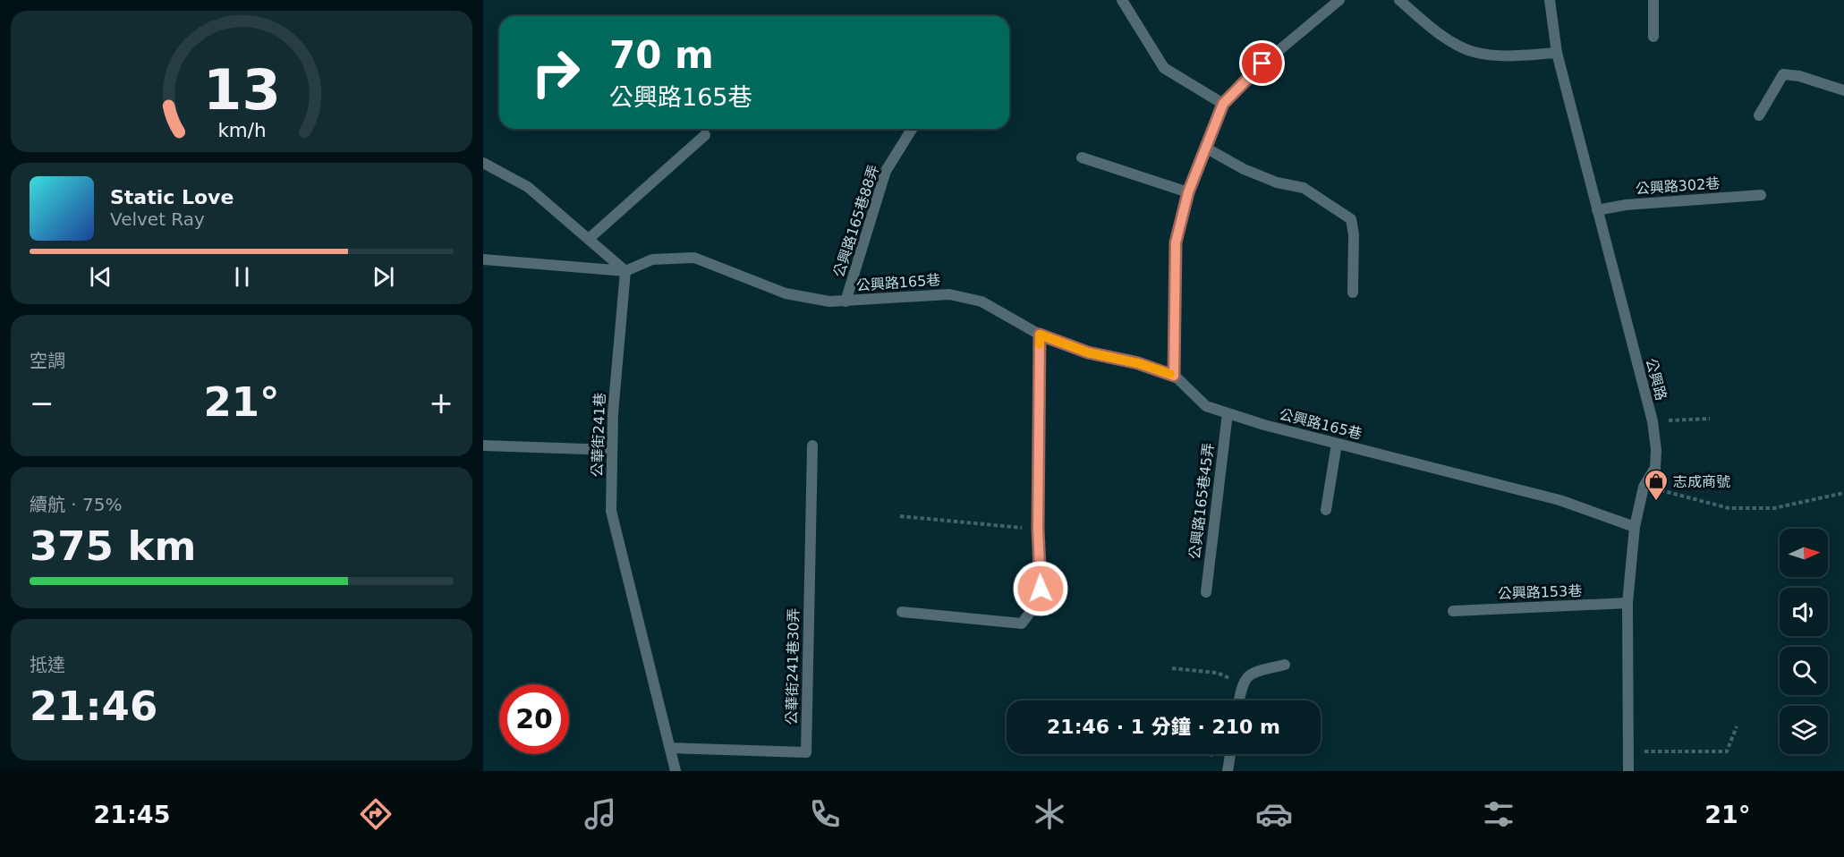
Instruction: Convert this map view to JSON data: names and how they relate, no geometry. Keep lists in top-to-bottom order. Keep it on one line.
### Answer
{"streets":{"street":["公興路302巷","公興路165巷88弄","公興路165巷","公興路","公華街241巷","公興路165巷45弄","公興路153巷","公華街241巷30弄"]},"crossings":[["公興路302巷","公興路"],["公興路165巷88弄","公興路165巷"],["公興路165巷","公興路"],["公興路165巷","公華街241巷"],["公興路165巷","公興路165巷45弄"],["公興路","公興路153巷"],["公華街241巷","公華街241巷30弄"]],"places":{"shop":["志成商號"]},"north":"right","page":{"turn":["70 m","公興路165巷"],"song":["Static Love","Velvet Ray"],"tile":["空調",["續航 · 75%","375 km"],["抵達","21:46"]],"heat":["−","21°","+"],"limit":"20","trip":"21:46 · 1 分鐘 · 210 m","tabs":["21:45","21°"],"gauge":["13","km/h"]}}
